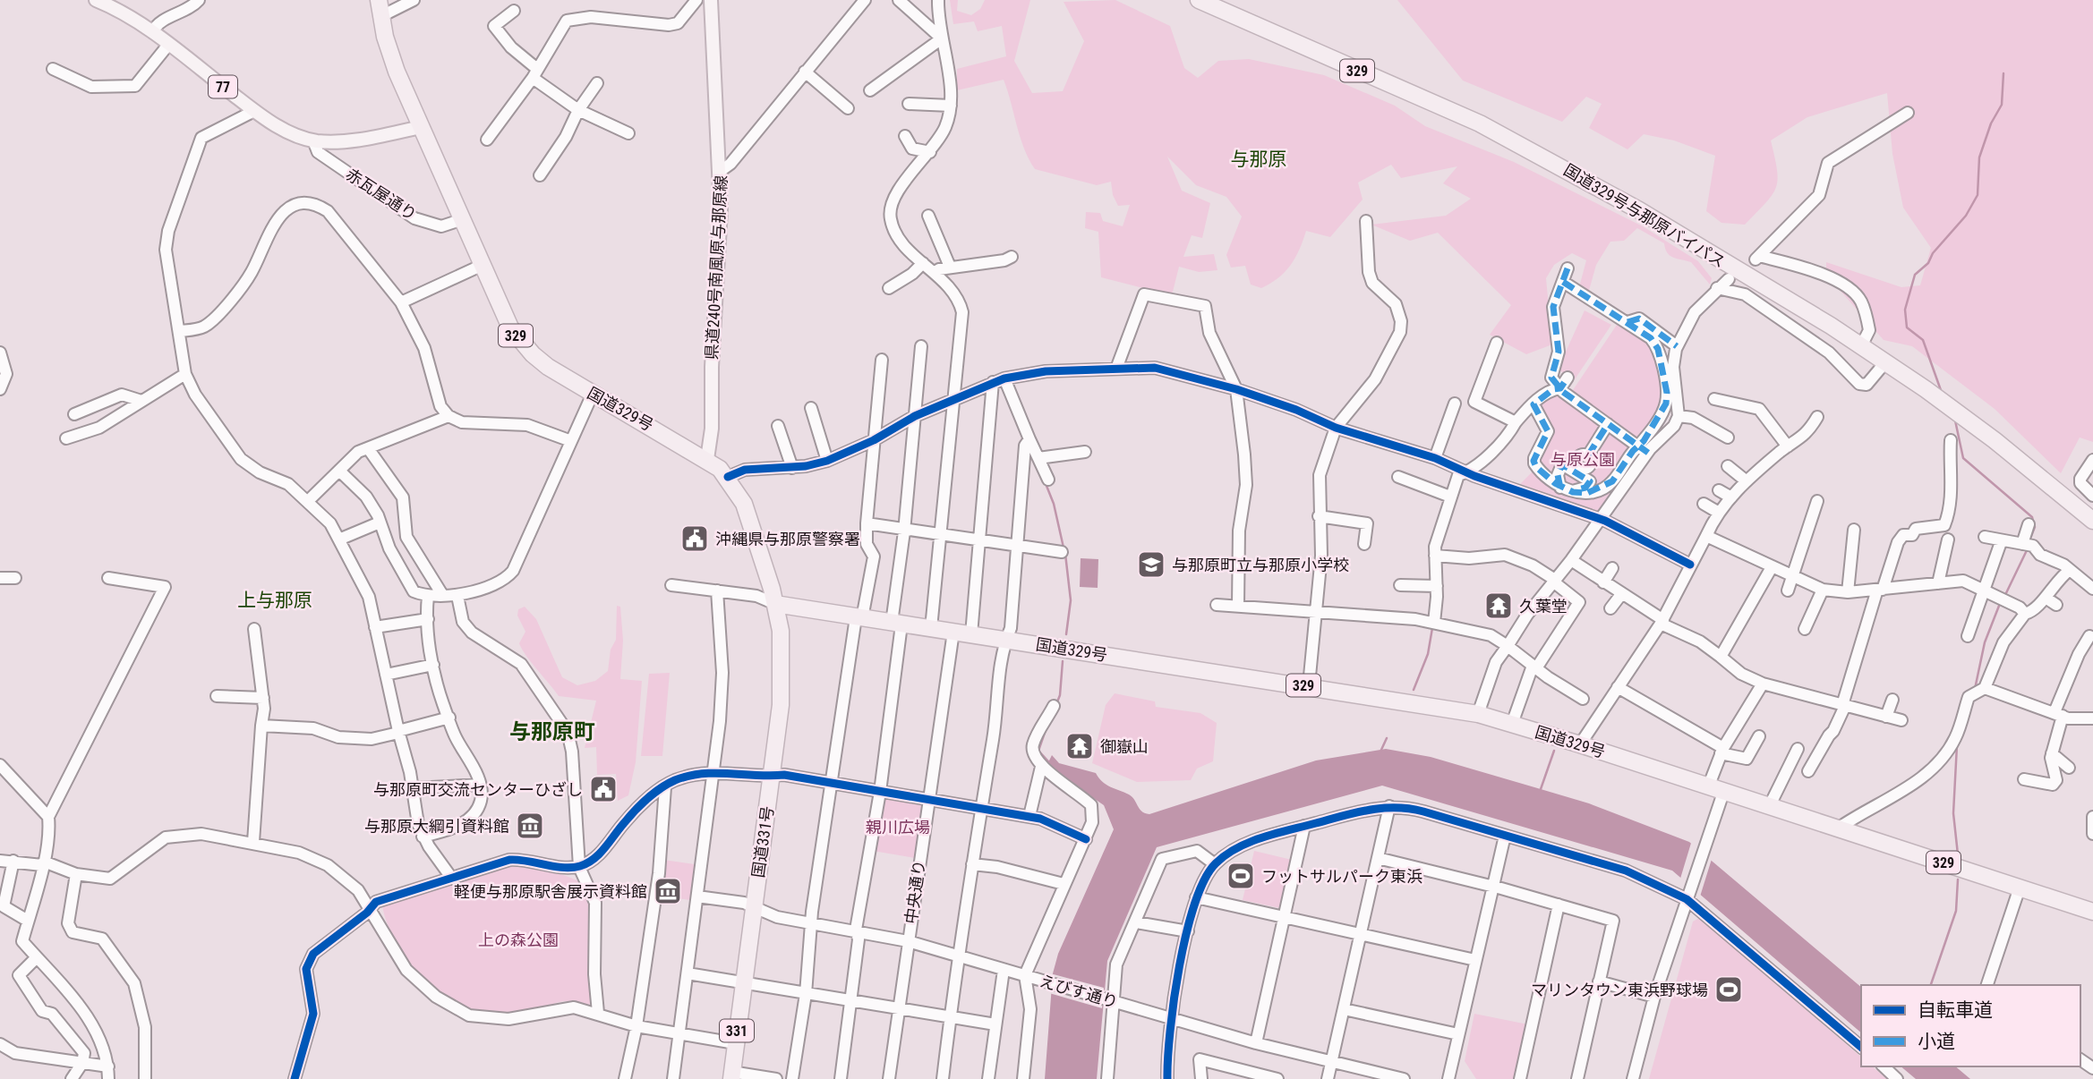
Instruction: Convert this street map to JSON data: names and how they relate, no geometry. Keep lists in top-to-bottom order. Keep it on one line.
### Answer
{"streets":{"highway":["329","国道329号与那原バイパス","国道329号","国道331号","331"],"main road":["77","県道240号南風原与那原線"],"street":["赤瓦屋通り","中央通り","えびす通り"]},"crossings":[["77","赤瓦屋通り"],["77","国道329号"],["赤瓦屋通り","国道329号"],["県道240号南風原与那原線","国道329号"],["国道329号","国道331号"],["国道329号","中央通り"],["国道331号","えびす通り"],["中央通り","えびす通り"]],"districts":["与那原","上与那原","与那原町"],"parks":["与原公園","親川広場","上の森公園"],"places":{"public building":["沖縄県与那原警察署","与那原町交流センターひざし"],"school or university":["与那原町立与那原小学校"],"temple":["久葉堂","御嶽山"],"museum":["与那原大綱引資料館","軽便与那原駅舎展示資料館"],"sports":["フットサルパーク東浜","マリンタウン東浜野球場"]},"legend":["自転車道","小道"]}
